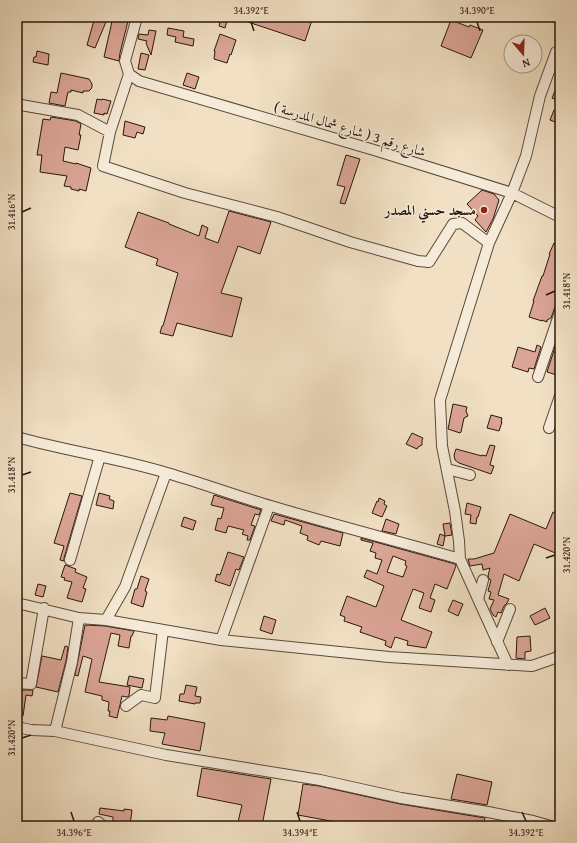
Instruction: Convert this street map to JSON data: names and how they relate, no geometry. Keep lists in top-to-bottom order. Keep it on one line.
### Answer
{"streets":{"street":["شارع رقم 3 ( شارع شمال المدرسة )"]},"places":["مسجد حسني المصدر"],"north":"bottom","coordinates":["34.392°E","34.390°E","31.416°N","31.418°N","31.420°N","34.396°E","34.394°E"]}
